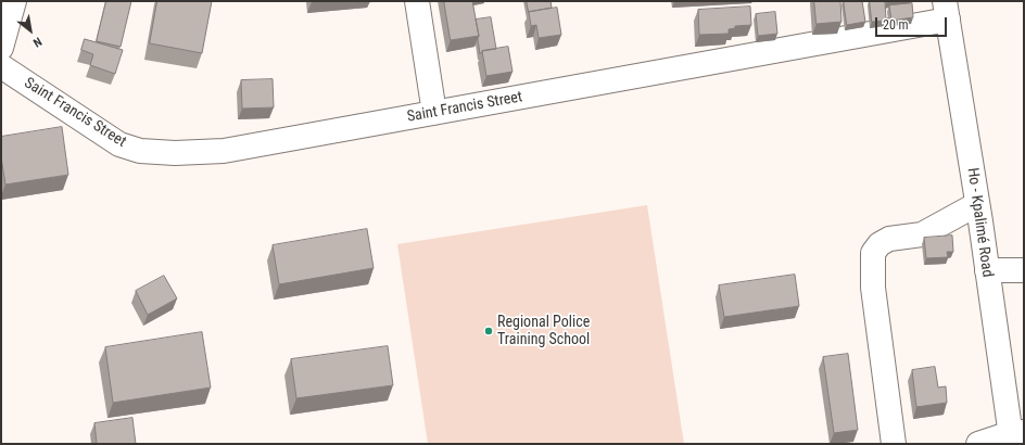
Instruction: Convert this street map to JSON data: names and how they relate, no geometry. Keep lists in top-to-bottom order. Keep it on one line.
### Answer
{"streets":{"street":["Saint Francis Street","Ho - Kpalimé Road"]},"crossings":[["Saint Francis Street","Ho - Kpalimé Road"]],"places":["Regional Police Training School"],"scale_bar":"20 m","north":"bottom right"}
